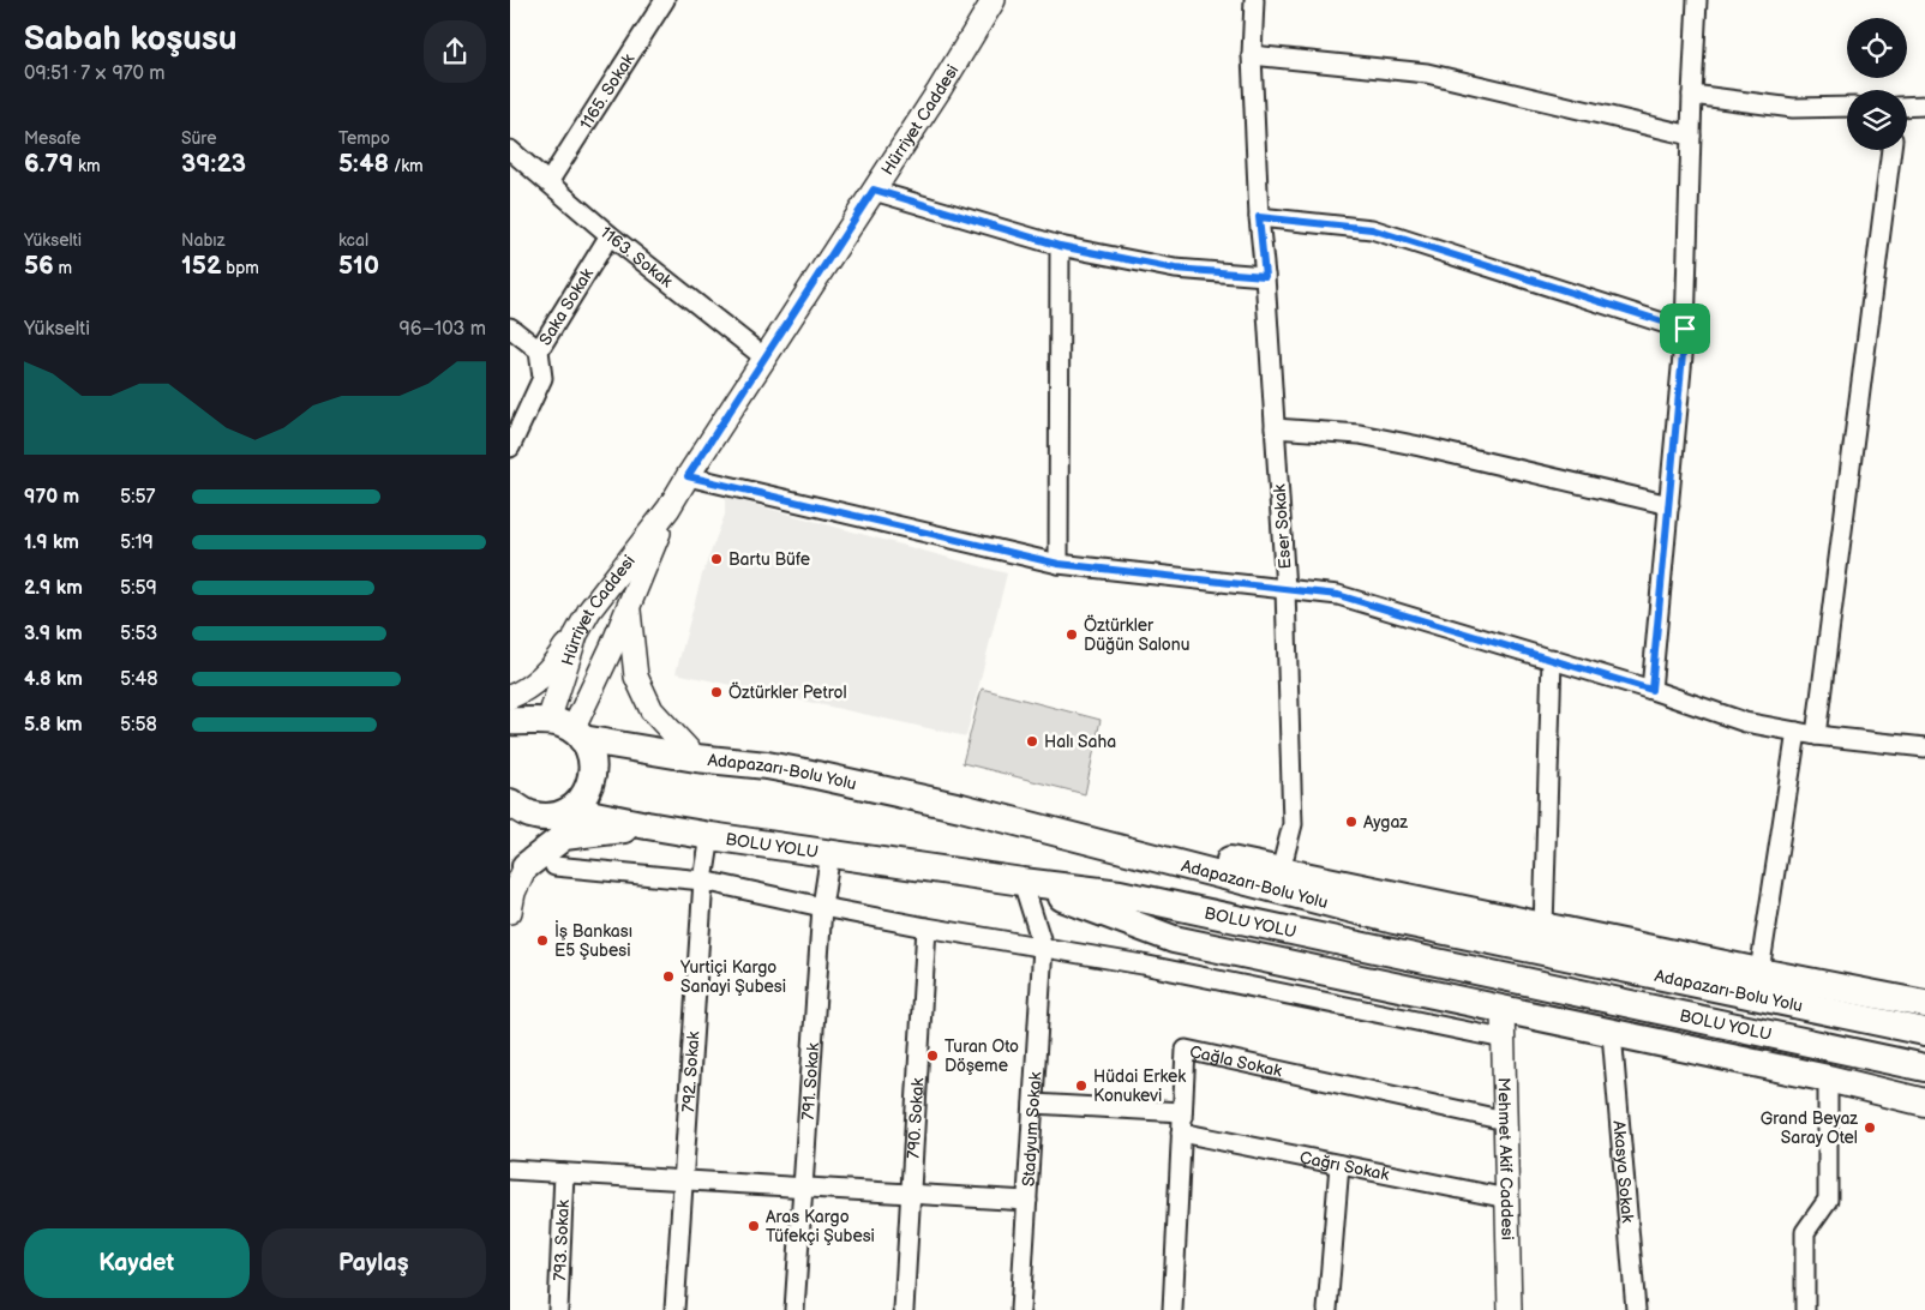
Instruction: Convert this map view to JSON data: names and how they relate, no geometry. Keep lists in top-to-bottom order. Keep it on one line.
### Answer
{"streets":{"highway":["Adapazarı-Bolu Yolu","BOLU YOLU"],"main road":["Hürriyet Caddesi","Mehmet Akif Caddesi"],"street":["1165. Sokak","1163. Sokak","Saka Sokak","Eser Sokak","Çağla Sokak","792. Sokak","791. Sokak","790. Sokak","Stadyum Sokak","Çağrı Sokak","Akasya Sokak","793. Sokak"]},"crossings":[["1165. Sokak","1163. Sokak"],["Hürriyet Caddesi","1163. Sokak"],["Hürriyet Caddesi","Adapazarı-Bolu Yolu"],["1163. Sokak","Saka Sokak"],["BOLU YOLU","792. Sokak"],["BOLU YOLU","791. Sokak"],["Çağla Sokak","Mehmet Akif Caddesi"],["Çağla Sokak","Çağrı Sokak"],["Mehmet Akif Caddesi","Çağrı Sokak"]],"places":["Bartu Büfe","Öztürkler Düğün Salonu","Öztürkler Petrol","Halı Saha","Aygaz","İş Bankası E5 Şubesi","Yurtiçi Kargo Sanayi Şubesi","Turan Oto Döşeme","Hüdai Erkek Konukevi","Grand Beyaz Saray Otel","Aras Kargo Tüfekçi Şubesi"],"page":{"heading":["Sabah koşusu","09:51 · 7 × 970 m"],"stats":[["Mesafe","6.79 km"],["Süre","39:23"],["Tempo","5:48 /km"],["Yükselti","56 m"],["Nabız","152 bpm"],["kcal","510"]],"chart":["Yükselti","96–103 m"],"list":[{"name":"970 m","note":"5:57"},{"name":"1.9 km","note":"5:19"},{"name":"2.9 km","note":"5:59"},{"name":"3.9 km","note":"5:53"},{"name":"4.8 km","note":"5:48"},{"name":"5.8 km","note":"5:58"}],"buttons":["Kaydet","Paylaş"]}}
